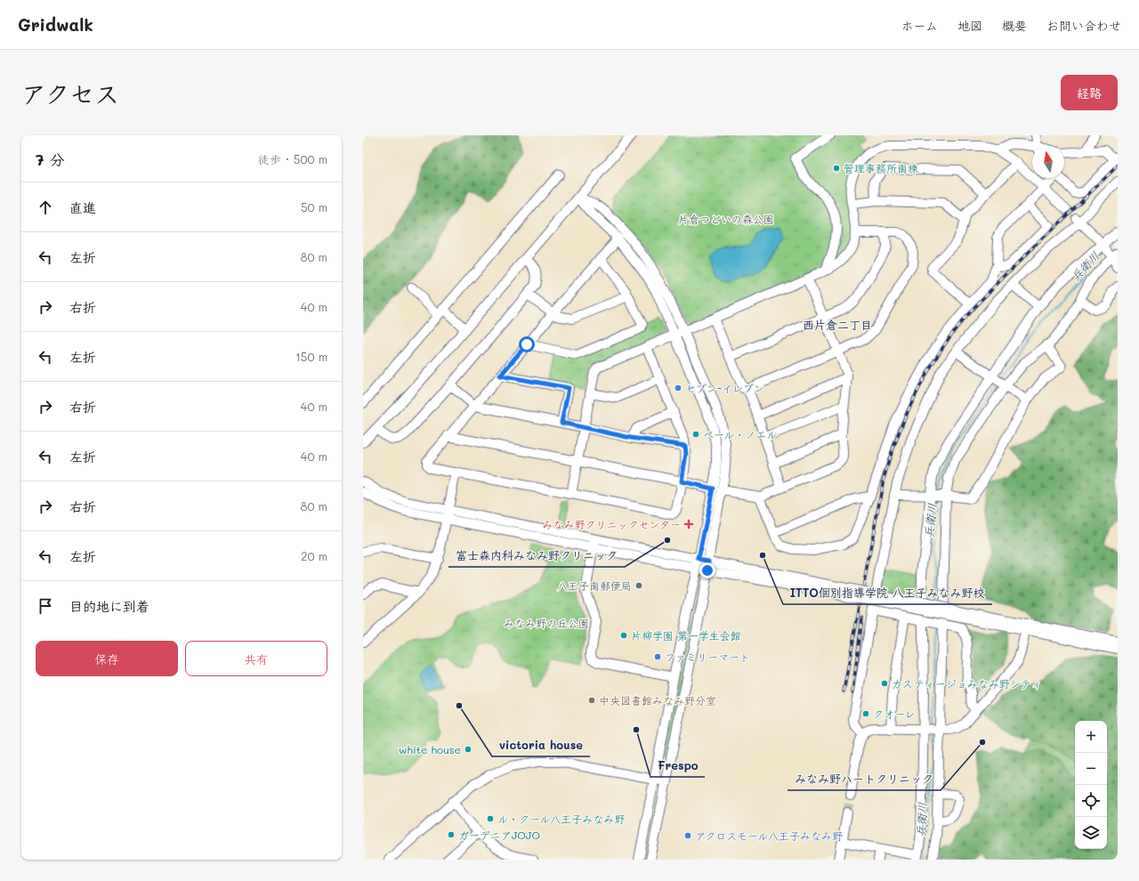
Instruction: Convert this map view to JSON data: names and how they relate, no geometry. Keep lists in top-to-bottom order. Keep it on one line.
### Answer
{"districts":["西片倉二丁目"],"water":["兵衛川"],"parks":["片倉つどいの森公園","みなみ野の丘公園"],"places":{"other":["管理事務所南棟","セブン-イレブン","ペール・ノエル","富士森内科みなみ野クリニック","ITTO個別指導学院 八王子みなみ野校","八王子南郵便局","片柳学園 第一学生会館","ファミリーマート","カスティージョみなみ野シティ","中央図書館みなみ野分室","victoria house","クオーレ","Frespo","みなみ野ハートクリニック","white house","ル・クール八王子みなみ野","ガーデニアJOJO","アクロスモール八王子みなみ野"],"health":["みなみ野クリニックセンター"]},"north":"top","page":{"header":"Gridwalk","nav":["ホーム","地図","概要","お問い合わせ"],"title":"アクセス","buttons":["経路",["保存","共有"]],"heading":["7 分","徒歩 · 500 m"],"list":[["直進","50 m"],["左折","80 m"],["右折","40 m"],["左折","150 m"],["右折","40 m"],["左折","40 m"],["右折","80 m"],["左折","20 m"],"目的地に到着"],"map_buttons":["+","−"]}}
